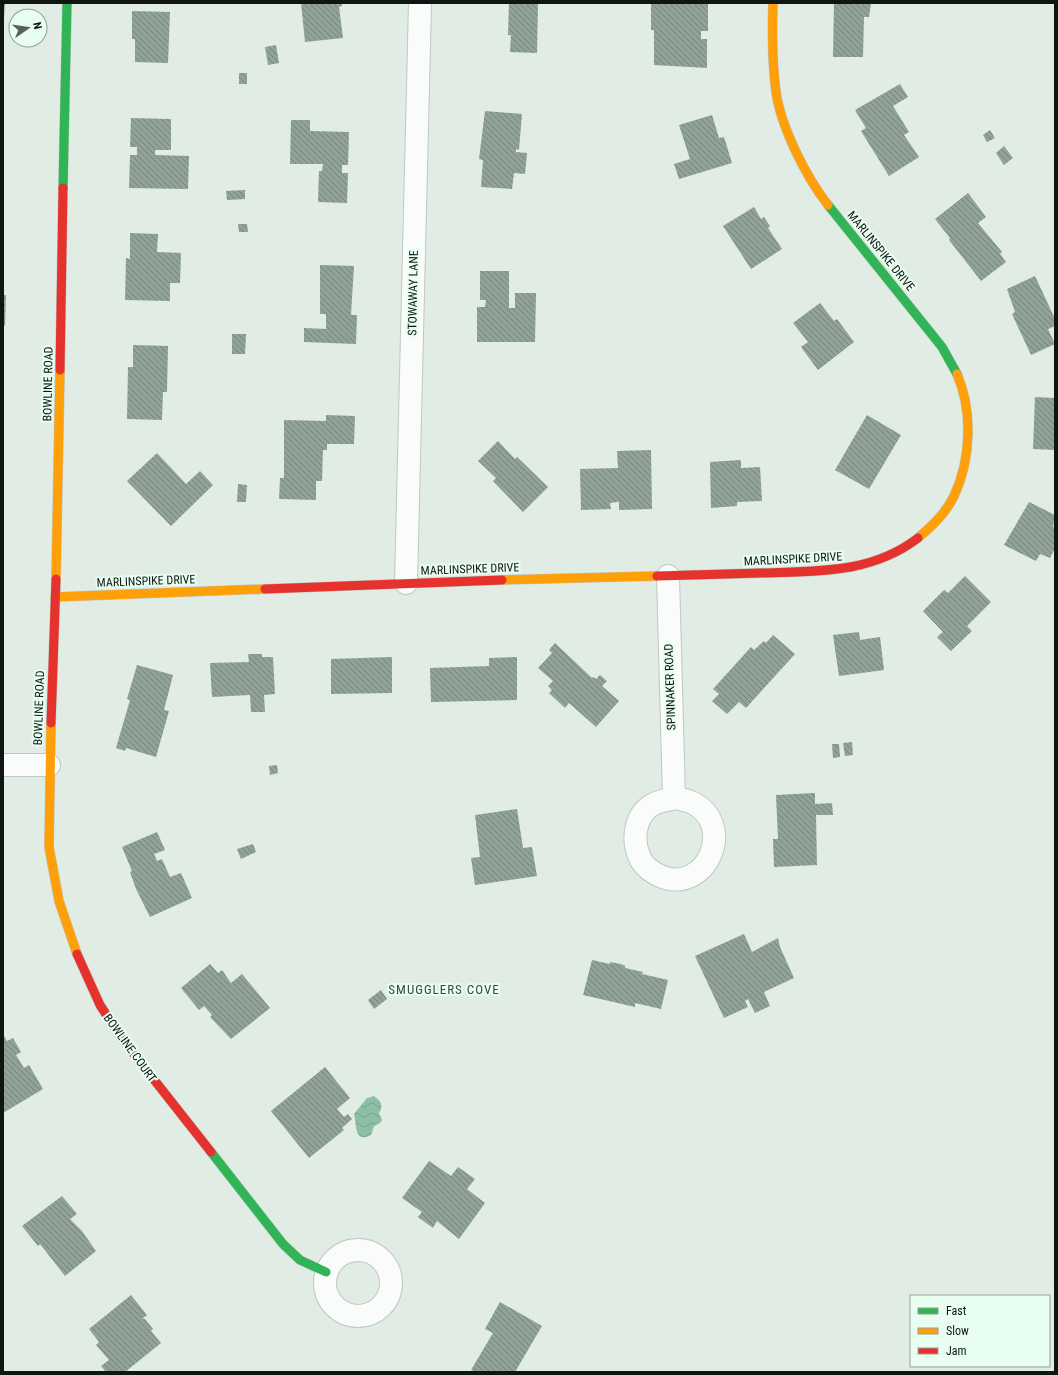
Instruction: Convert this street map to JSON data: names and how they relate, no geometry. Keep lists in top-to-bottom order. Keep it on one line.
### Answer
{"streets":{"street":["MARLINSPIKE DRIVE","STOWAWAY LANE","BOWLINE ROAD","SPINNAKER ROAD","BOWLINE COURT"]},"crossings":[["MARLINSPIKE DRIVE","STOWAWAY LANE"],["MARLINSPIKE DRIVE","BOWLINE ROAD"],["MARLINSPIKE DRIVE","SPINNAKER ROAD"],["BOWLINE ROAD","BOWLINE COURT"]],"districts":["SMUGGLERS COVE"],"legend":["Fast","Slow","Jam"],"north":"right"}
